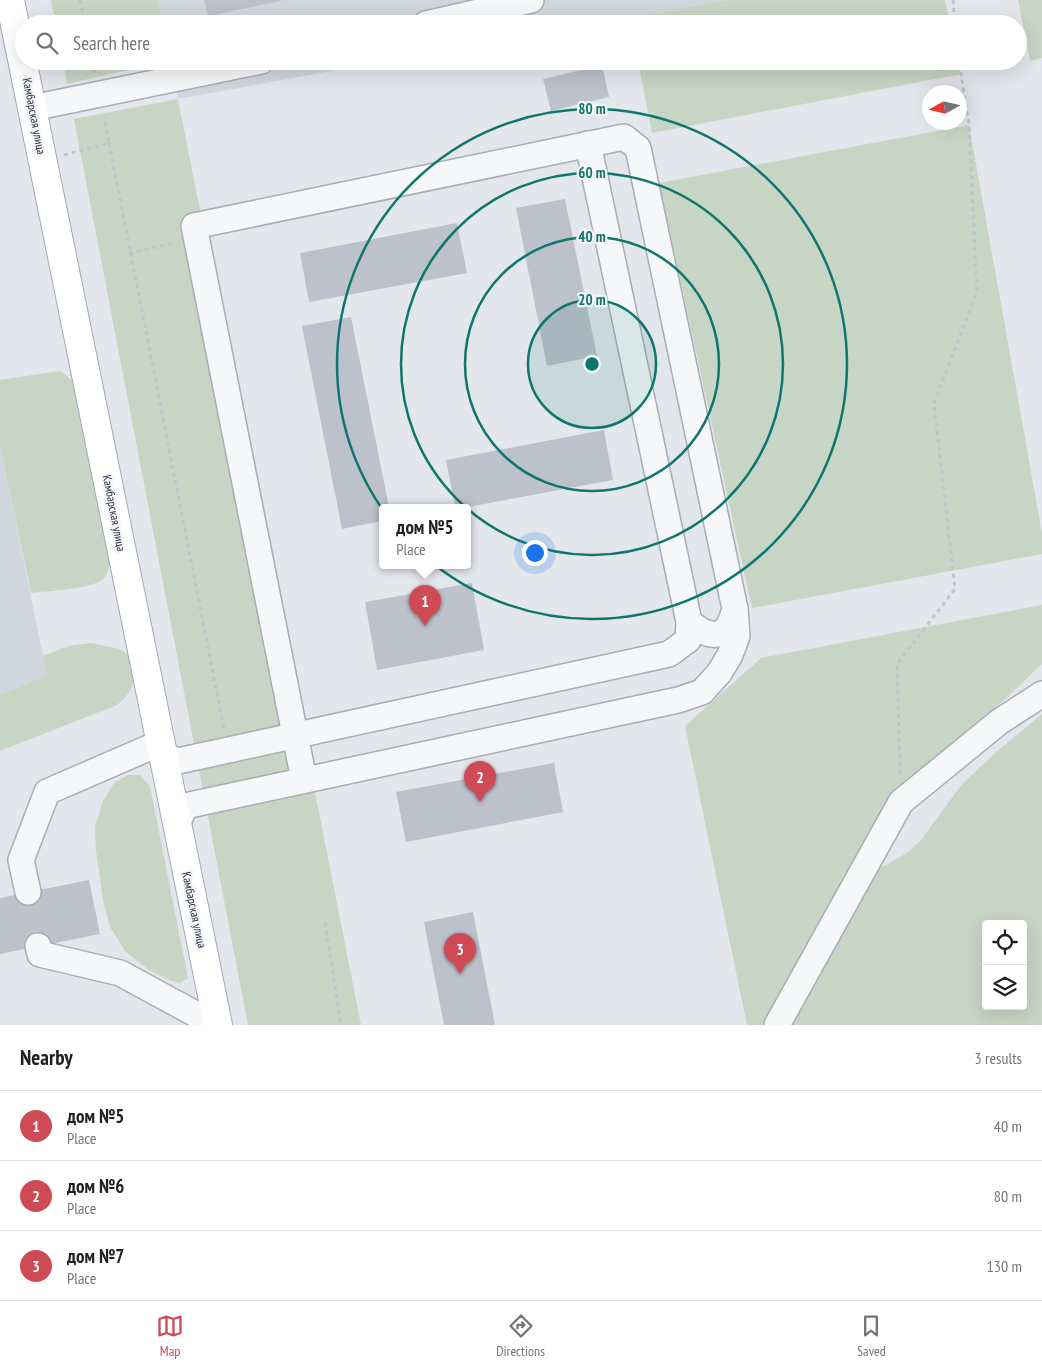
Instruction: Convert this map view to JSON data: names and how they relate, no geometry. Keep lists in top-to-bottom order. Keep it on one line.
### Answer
{"streets":{"main road":["Камбарская улица"]},"north":"left","page":{"search":"Search here","popup":["дом №5","Place"],"pins":["1","2","3"],"heading":["Nearby","3 results"],"list":[{"mark":"1","name":"дом №5","note":"Place","value":"40 m"},{"mark":"2","name":"дом №6","note":"Place","value":"80 m"},{"mark":"3","name":"дом №7","note":"Place","value":"130 m"}],"nav":["Map","Directions","Saved"]},"rings":["80 m","60 m","40 m","20 m"]}
